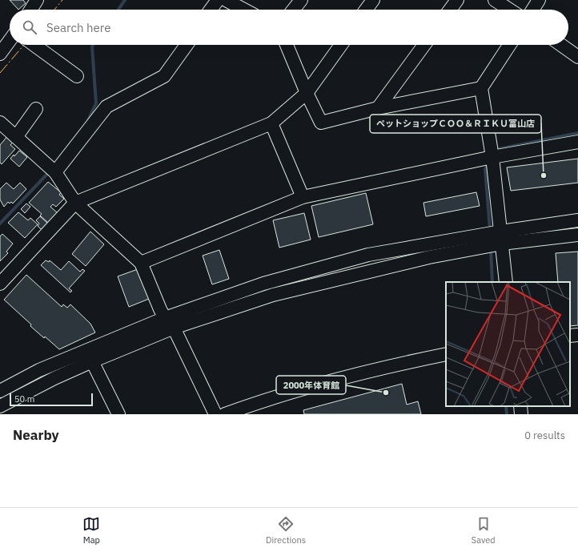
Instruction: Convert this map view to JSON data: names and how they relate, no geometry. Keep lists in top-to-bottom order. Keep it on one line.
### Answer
{"places":["ペットショップＣＯＯ＆ＲＩＫＵ富山店","2000年体育館"],"scale_bar":"50 m","page":{"search":"Search here","scale":"50 m","heading":["Nearby","0 results"],"nav":["Map","Directions","Saved"]}}
